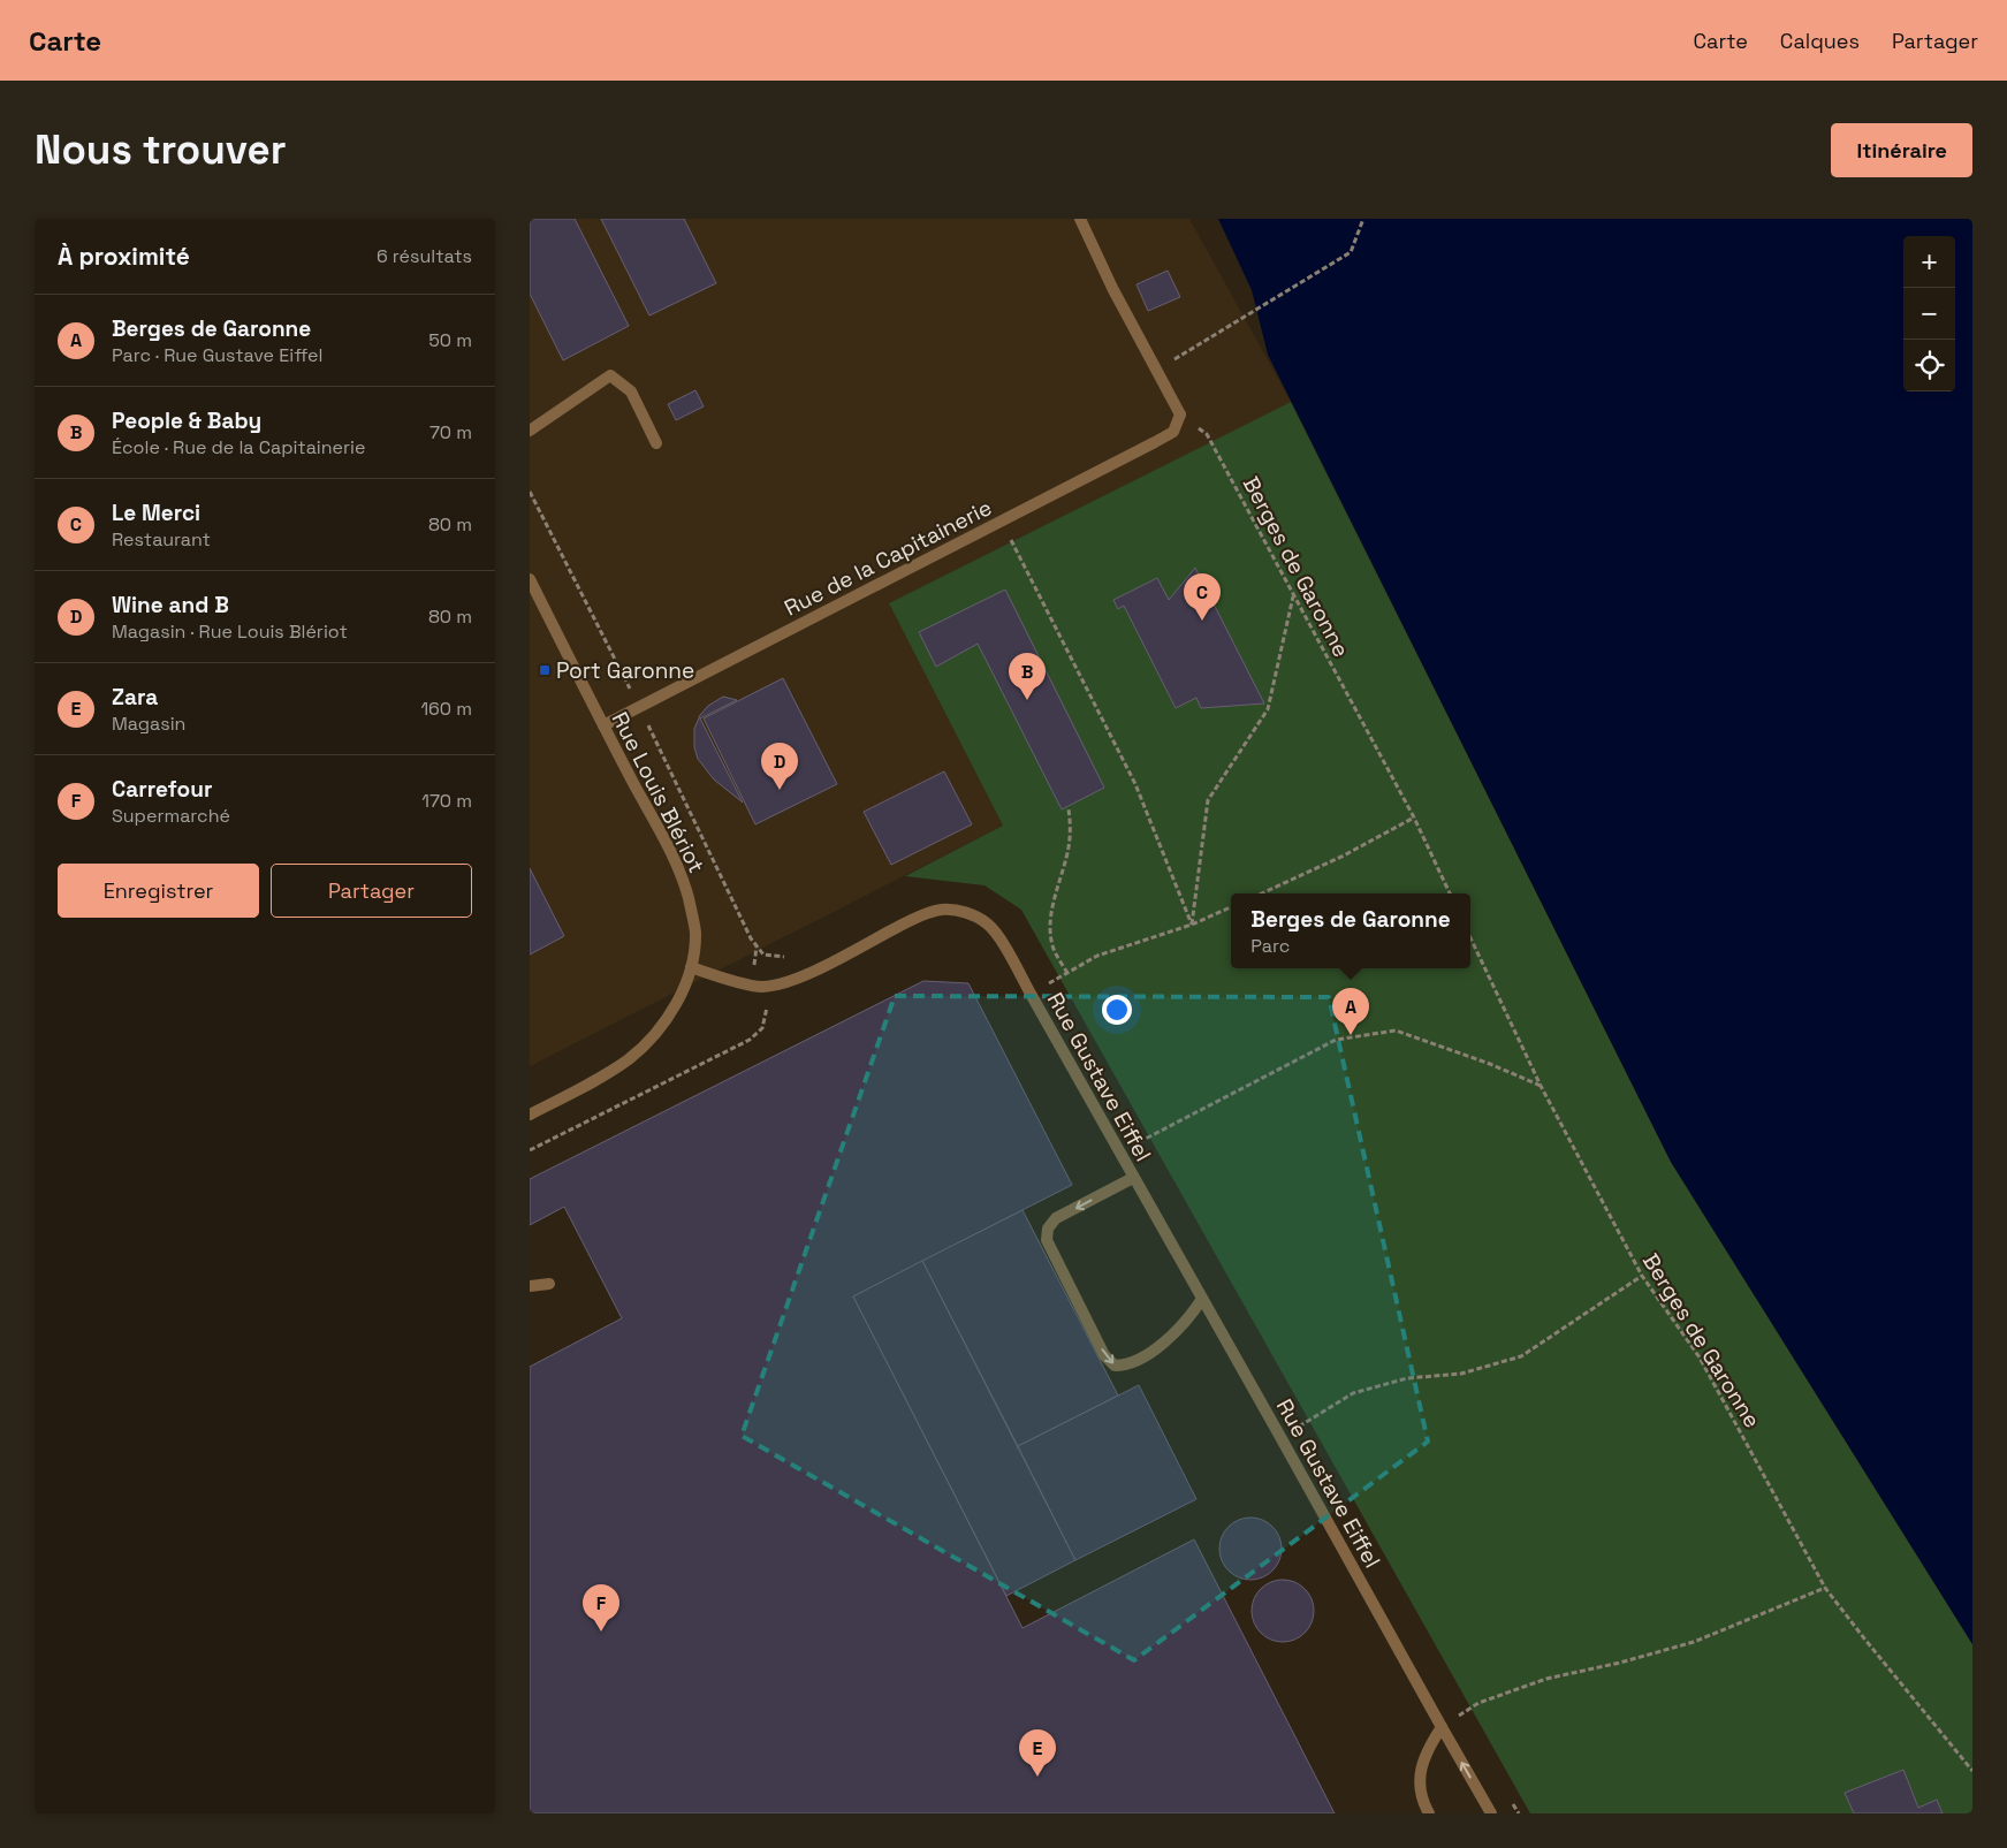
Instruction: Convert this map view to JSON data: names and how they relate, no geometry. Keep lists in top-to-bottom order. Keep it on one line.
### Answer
{"streets":{"street":["Rue de la Capitainerie","Rue Louis Blériot","Rue Gustave Eiffel"],"path":["Berges de Garonne"]},"crossings":[["Rue de la Capitainerie","Berges de Garonne"],["Rue de la Capitainerie","Rue Louis Blériot"],["Rue Louis Blériot","Rue Gustave Eiffel"]],"places":{"transit":["Port Garonne"]},"page":{"header":"Carte","nav":["Carte","Calques","Partager"],"buttons":["Itinéraire",["Enregistrer","Partager"]],"title":"Nous trouver","heading":["À proximité","6 résultats"],"map_buttons":["+","−"],"list":[{"mark":"A","name":"Berges de Garonne","note":"Parc · Rue Gustave Eiffel","value":"50 m"},{"mark":"B","name":"People & Baby","note":"École · Rue de la Capitainerie","value":"70 m"},{"mark":"C","name":"Le Merci","note":"Restaurant","value":"80 m"},{"mark":"D","name":"Wine and B","note":"Magasin · Rue Louis Blériot","value":"80 m"},{"mark":"E","name":"Zara","note":"Magasin","value":"160 m"},{"mark":"F","name":"Carrefour","note":"Supermarché","value":"170 m"}],"pins":["C","B","D","A","F","E"],"popup":["Berges de Garonne","Parc"]}}
